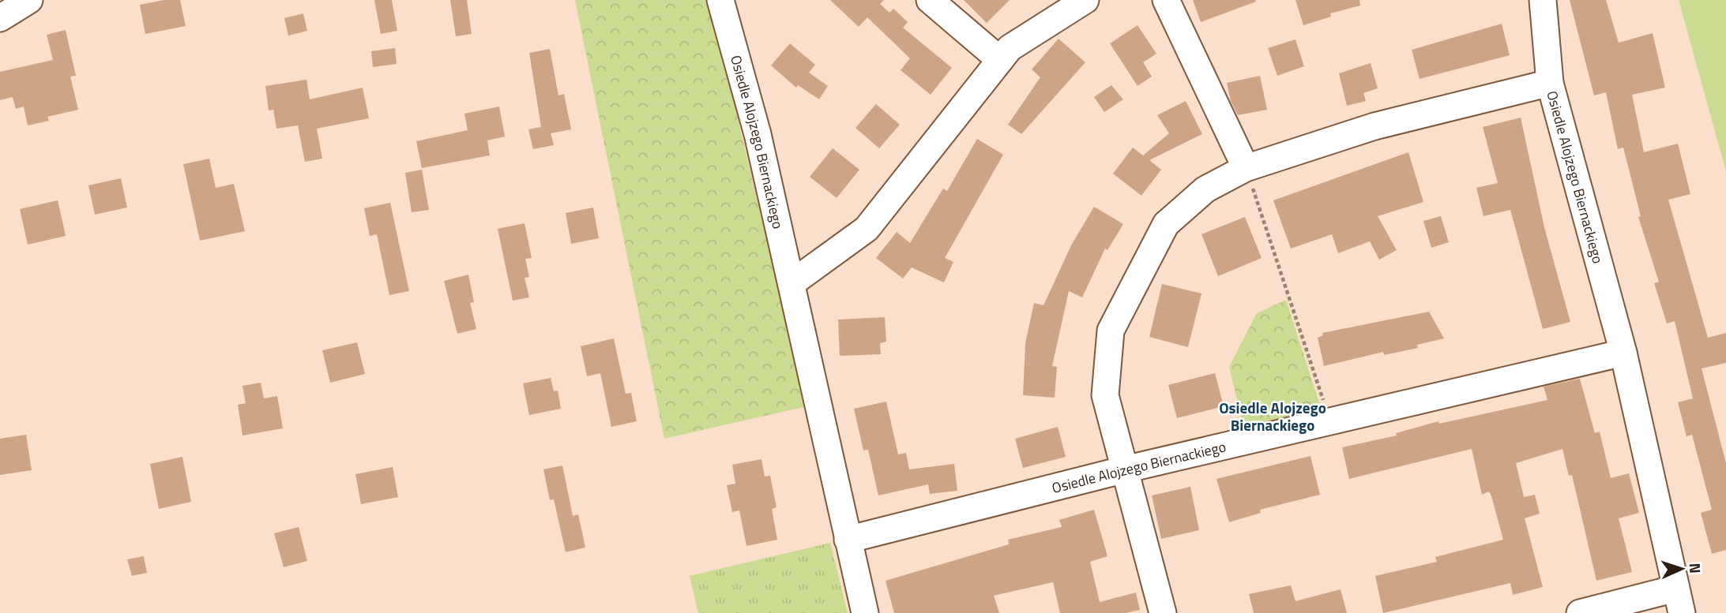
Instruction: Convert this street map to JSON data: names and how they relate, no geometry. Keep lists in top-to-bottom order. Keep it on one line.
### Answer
{"streets":{"street":["Osiedle Alojzego Biernackiego"]},"districts":["Osiedle Alojzego Biernackiego"],"north":"right"}
